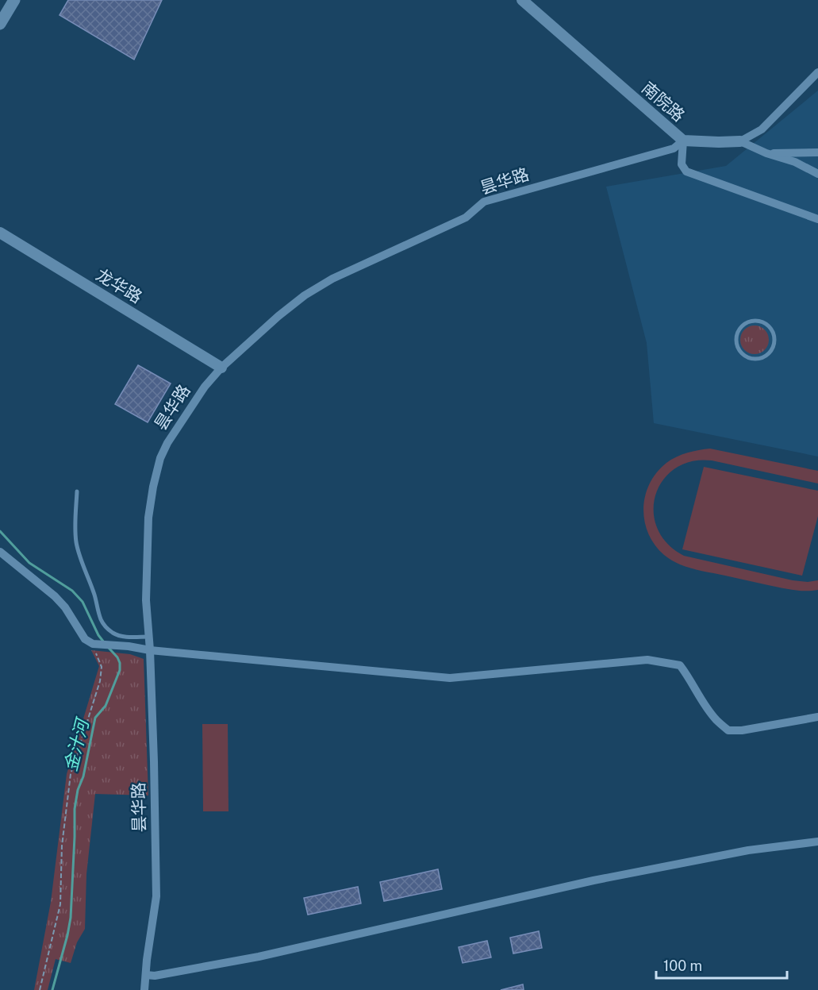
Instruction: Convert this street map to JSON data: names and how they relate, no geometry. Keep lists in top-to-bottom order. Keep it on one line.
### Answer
{"streets":{"street":["南院路","昙华路","龙华路"]},"crossings":[["南院路","昙华路"],["昙华路","龙华路"]],"water":["金汁河"],"scale_bar":"100 m"}
